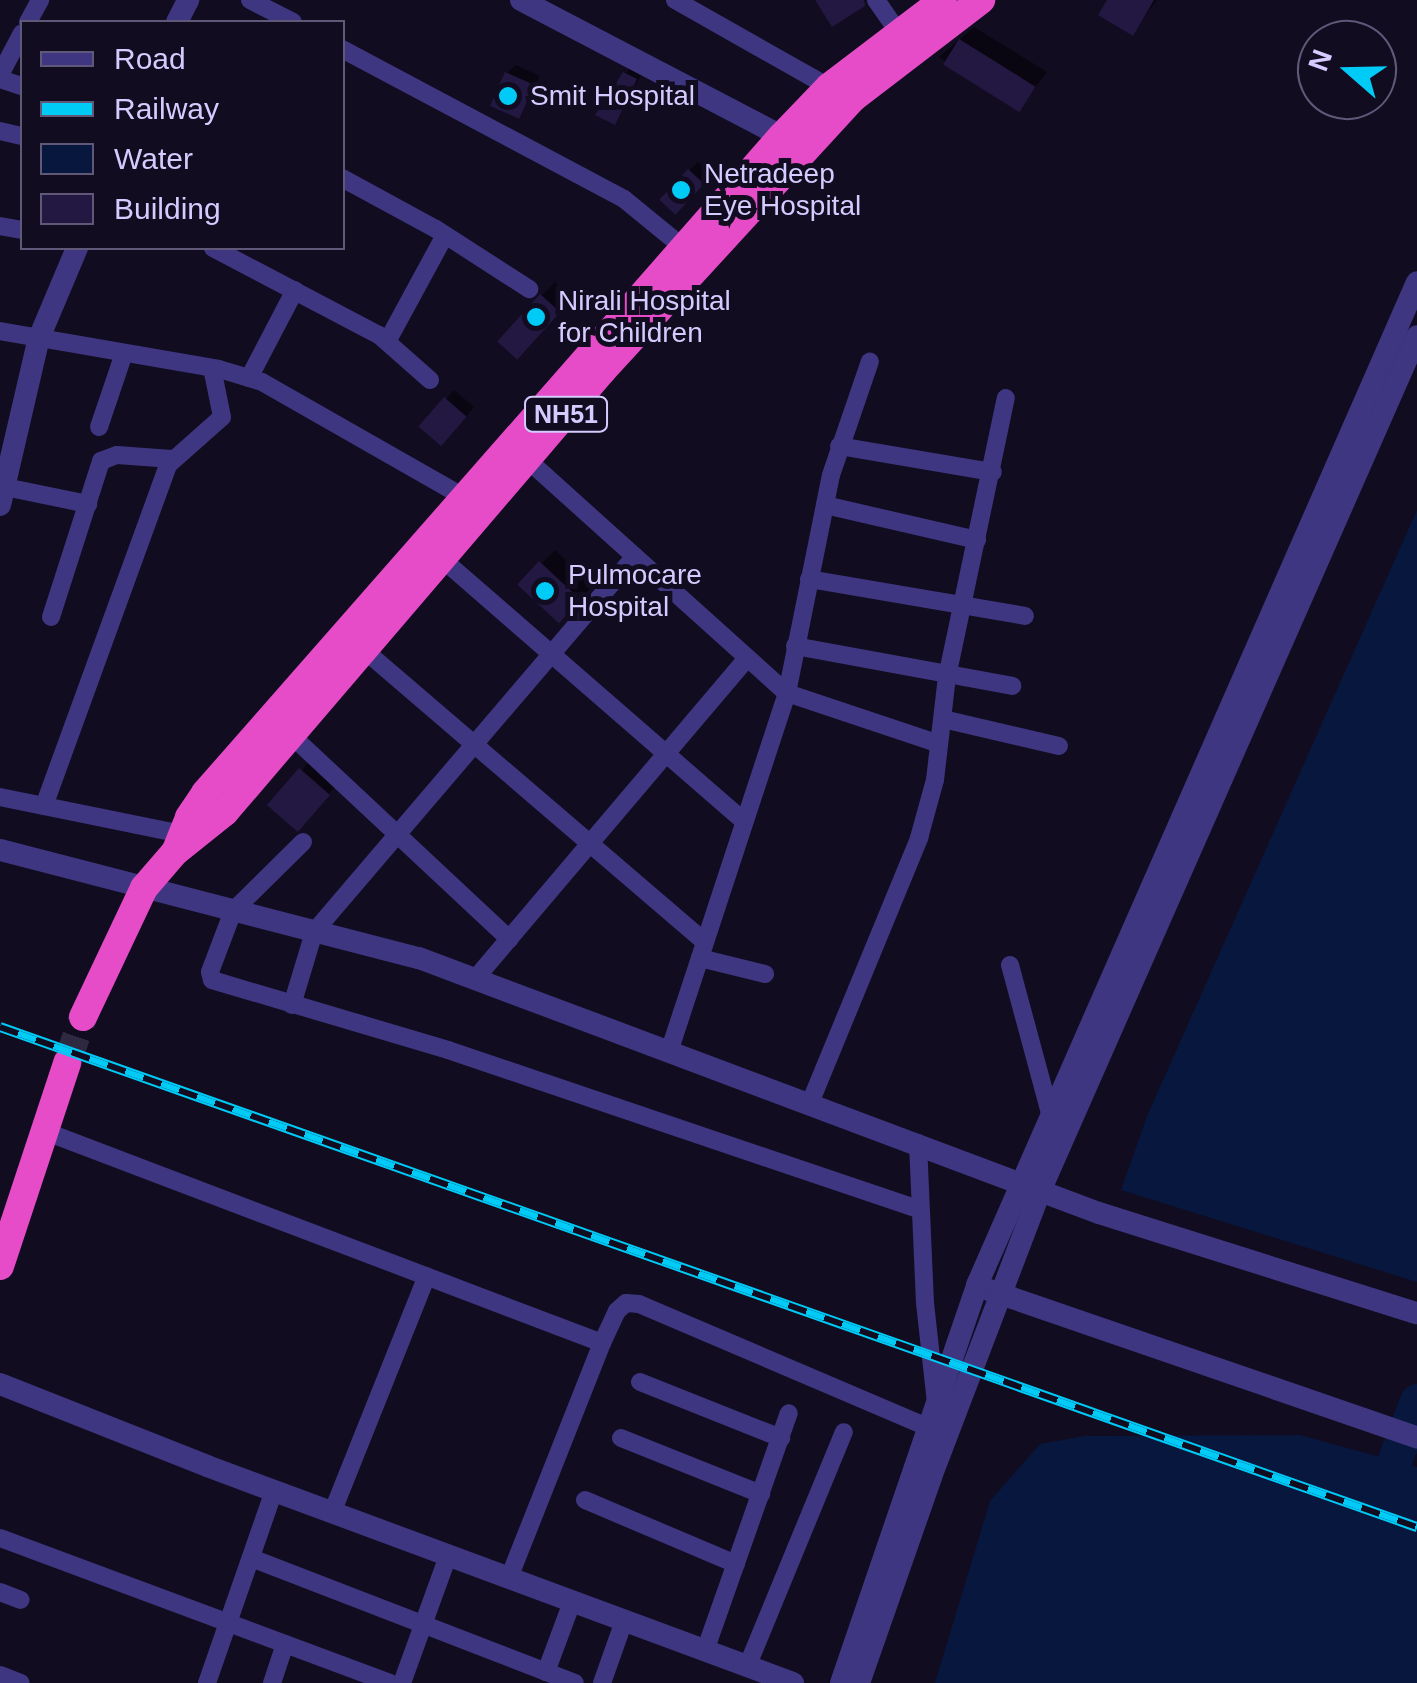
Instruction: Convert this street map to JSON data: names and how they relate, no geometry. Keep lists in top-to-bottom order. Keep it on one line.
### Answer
{"streets":{"highway":["NH51"]},"places":["Smit Hospital","Netradeep Eye Hospital","Nirali Hospital for Children","Pulmocare Hospital"],"legend":["Road","Railway","Water","Building"],"north":"left"}
